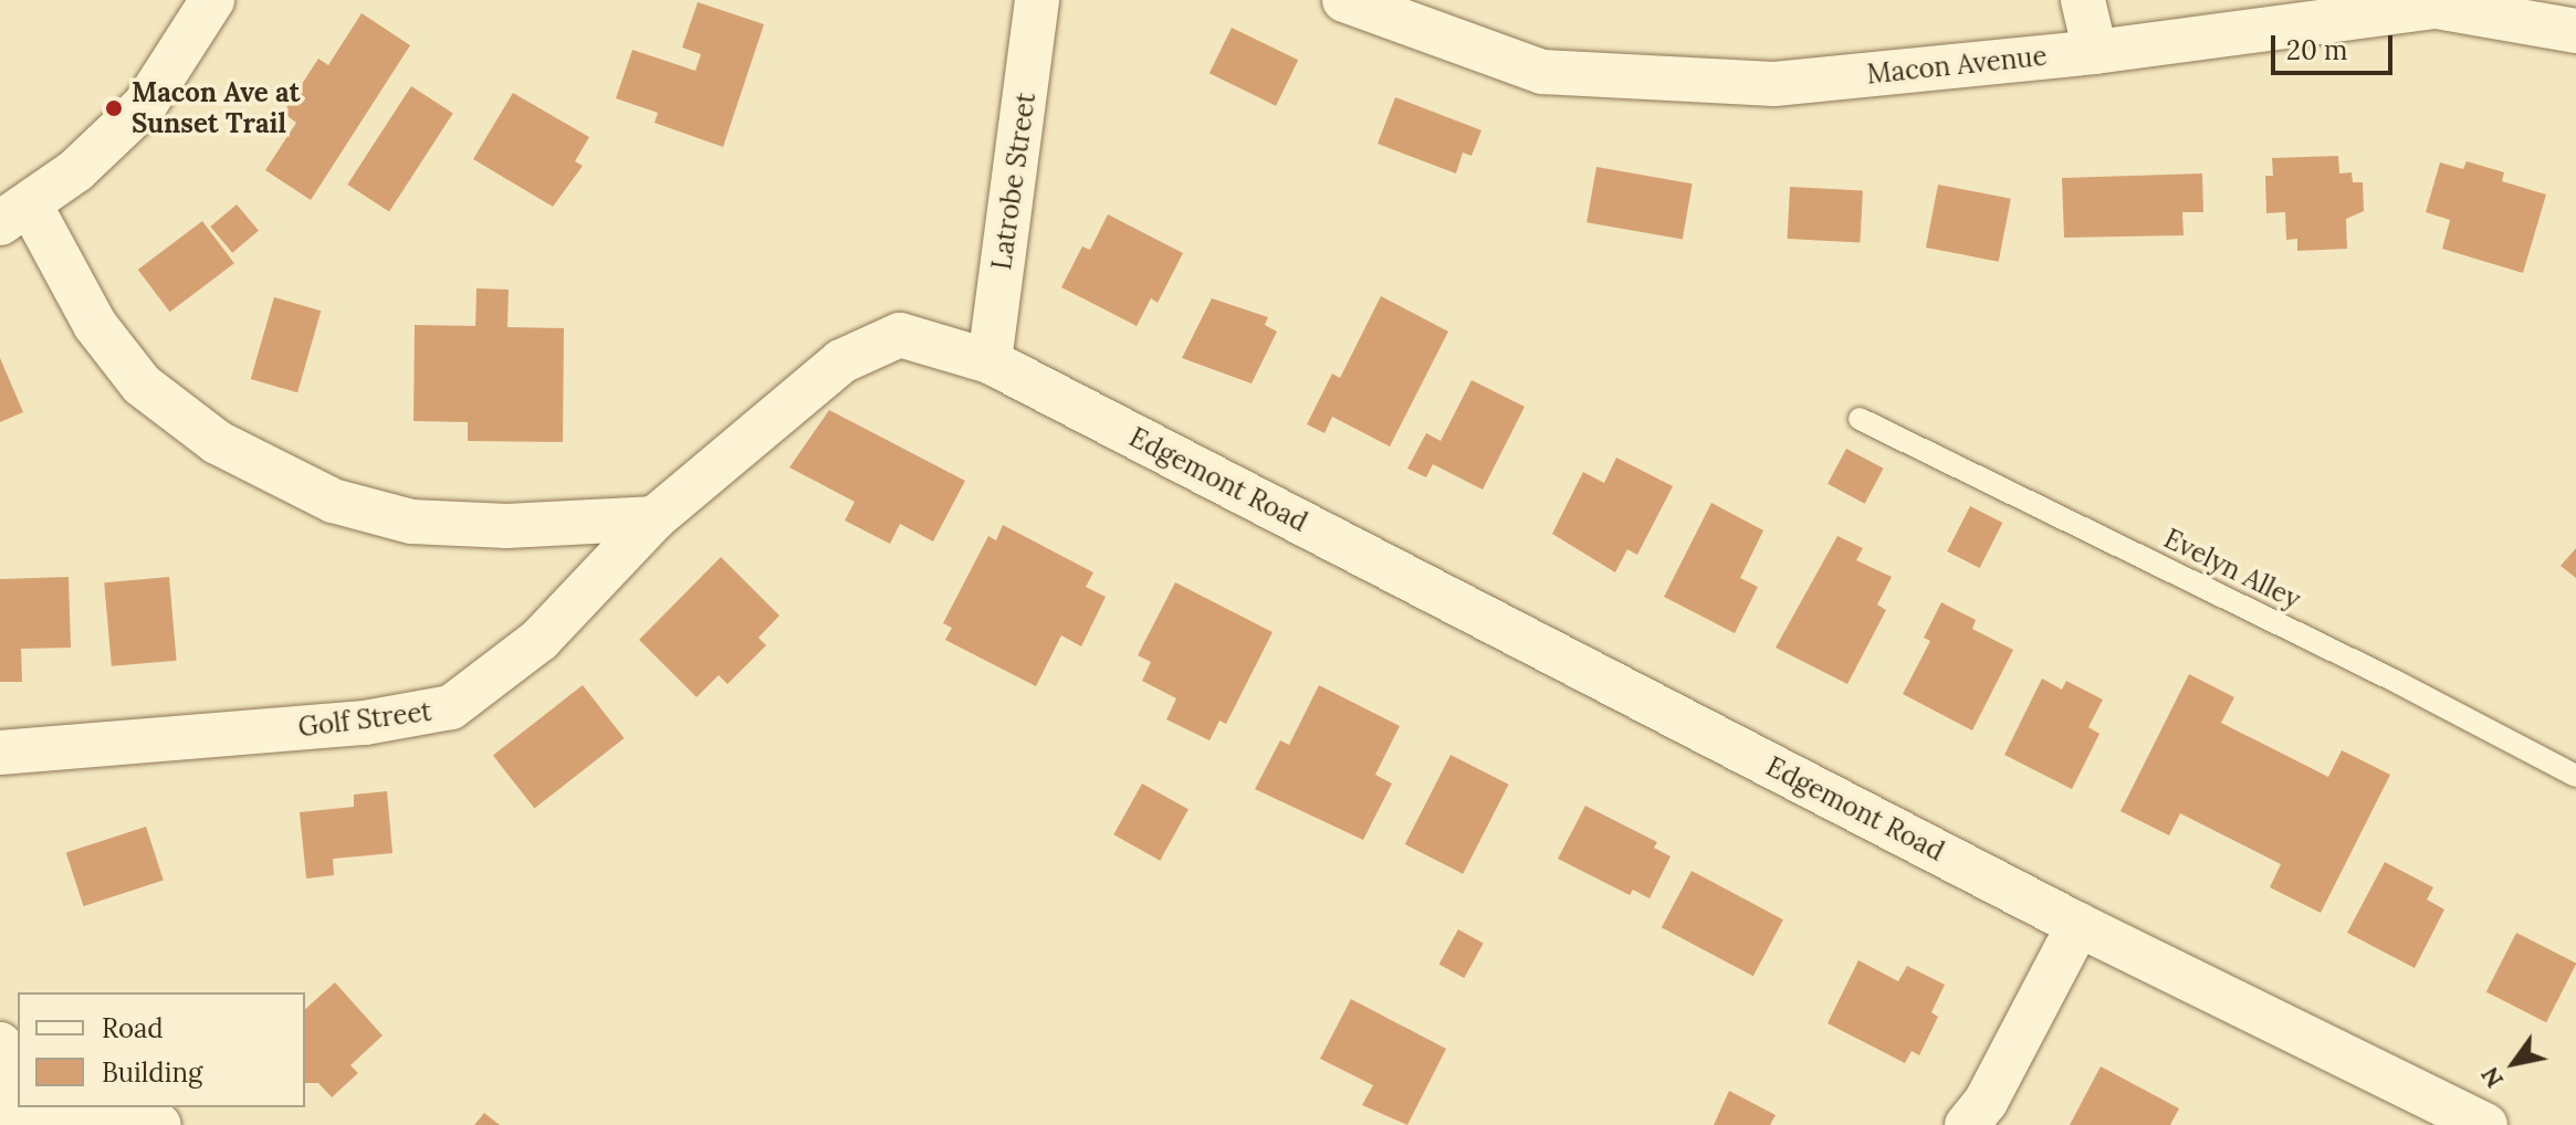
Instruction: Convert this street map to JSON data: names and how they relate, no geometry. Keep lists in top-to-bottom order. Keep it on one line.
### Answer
{"streets":{"street":["Macon Avenue","Latrobe Street","Edgemont Road","Golf Street"],"lane":["Evelyn Alley"]},"crossings":[["Latrobe Street","Edgemont Road"],["Edgemont Road","Golf Street"]],"places":["Macon Ave at Sunset Trail"],"legend":["Road","Building"],"scale_bar":"20 m","north":"bottom left"}
